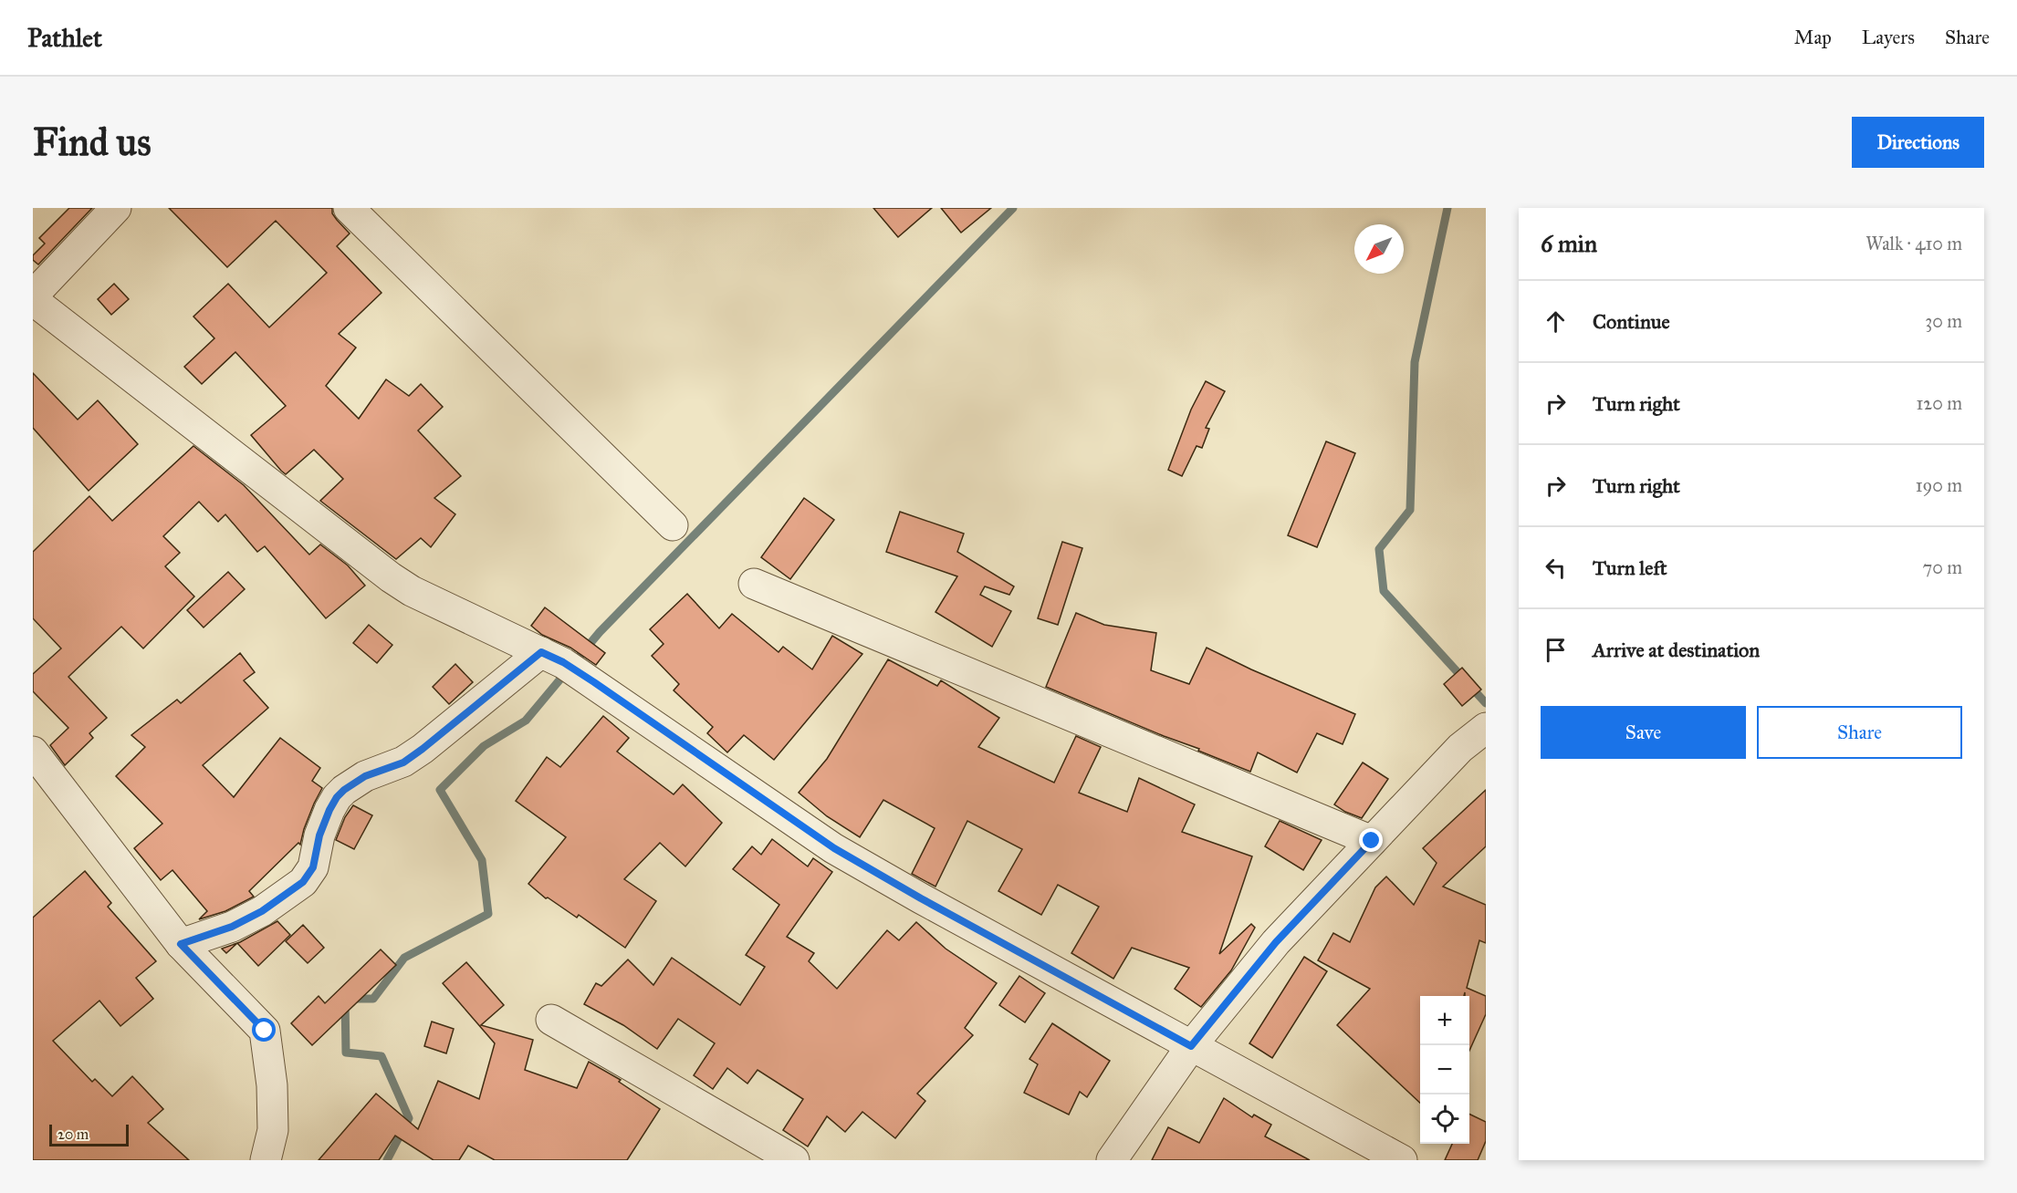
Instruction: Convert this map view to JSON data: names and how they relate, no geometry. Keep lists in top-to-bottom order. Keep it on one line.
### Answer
{"scale_bar":"20 m","north":"bottom left","page":{"header":"Pathlet","nav":["Map","Layers","Share"],"buttons":["Directions",["Save","Share"]],"title":"Find us","heading":["6 min","Walk · 410 m"],"list":[["Continue","30 m"],["Turn right","120 m"],["Turn right","190 m"],["Turn left","70 m"],"Arrive at destination"],"map_buttons":["+","−"],"scale":"20 m"}}
